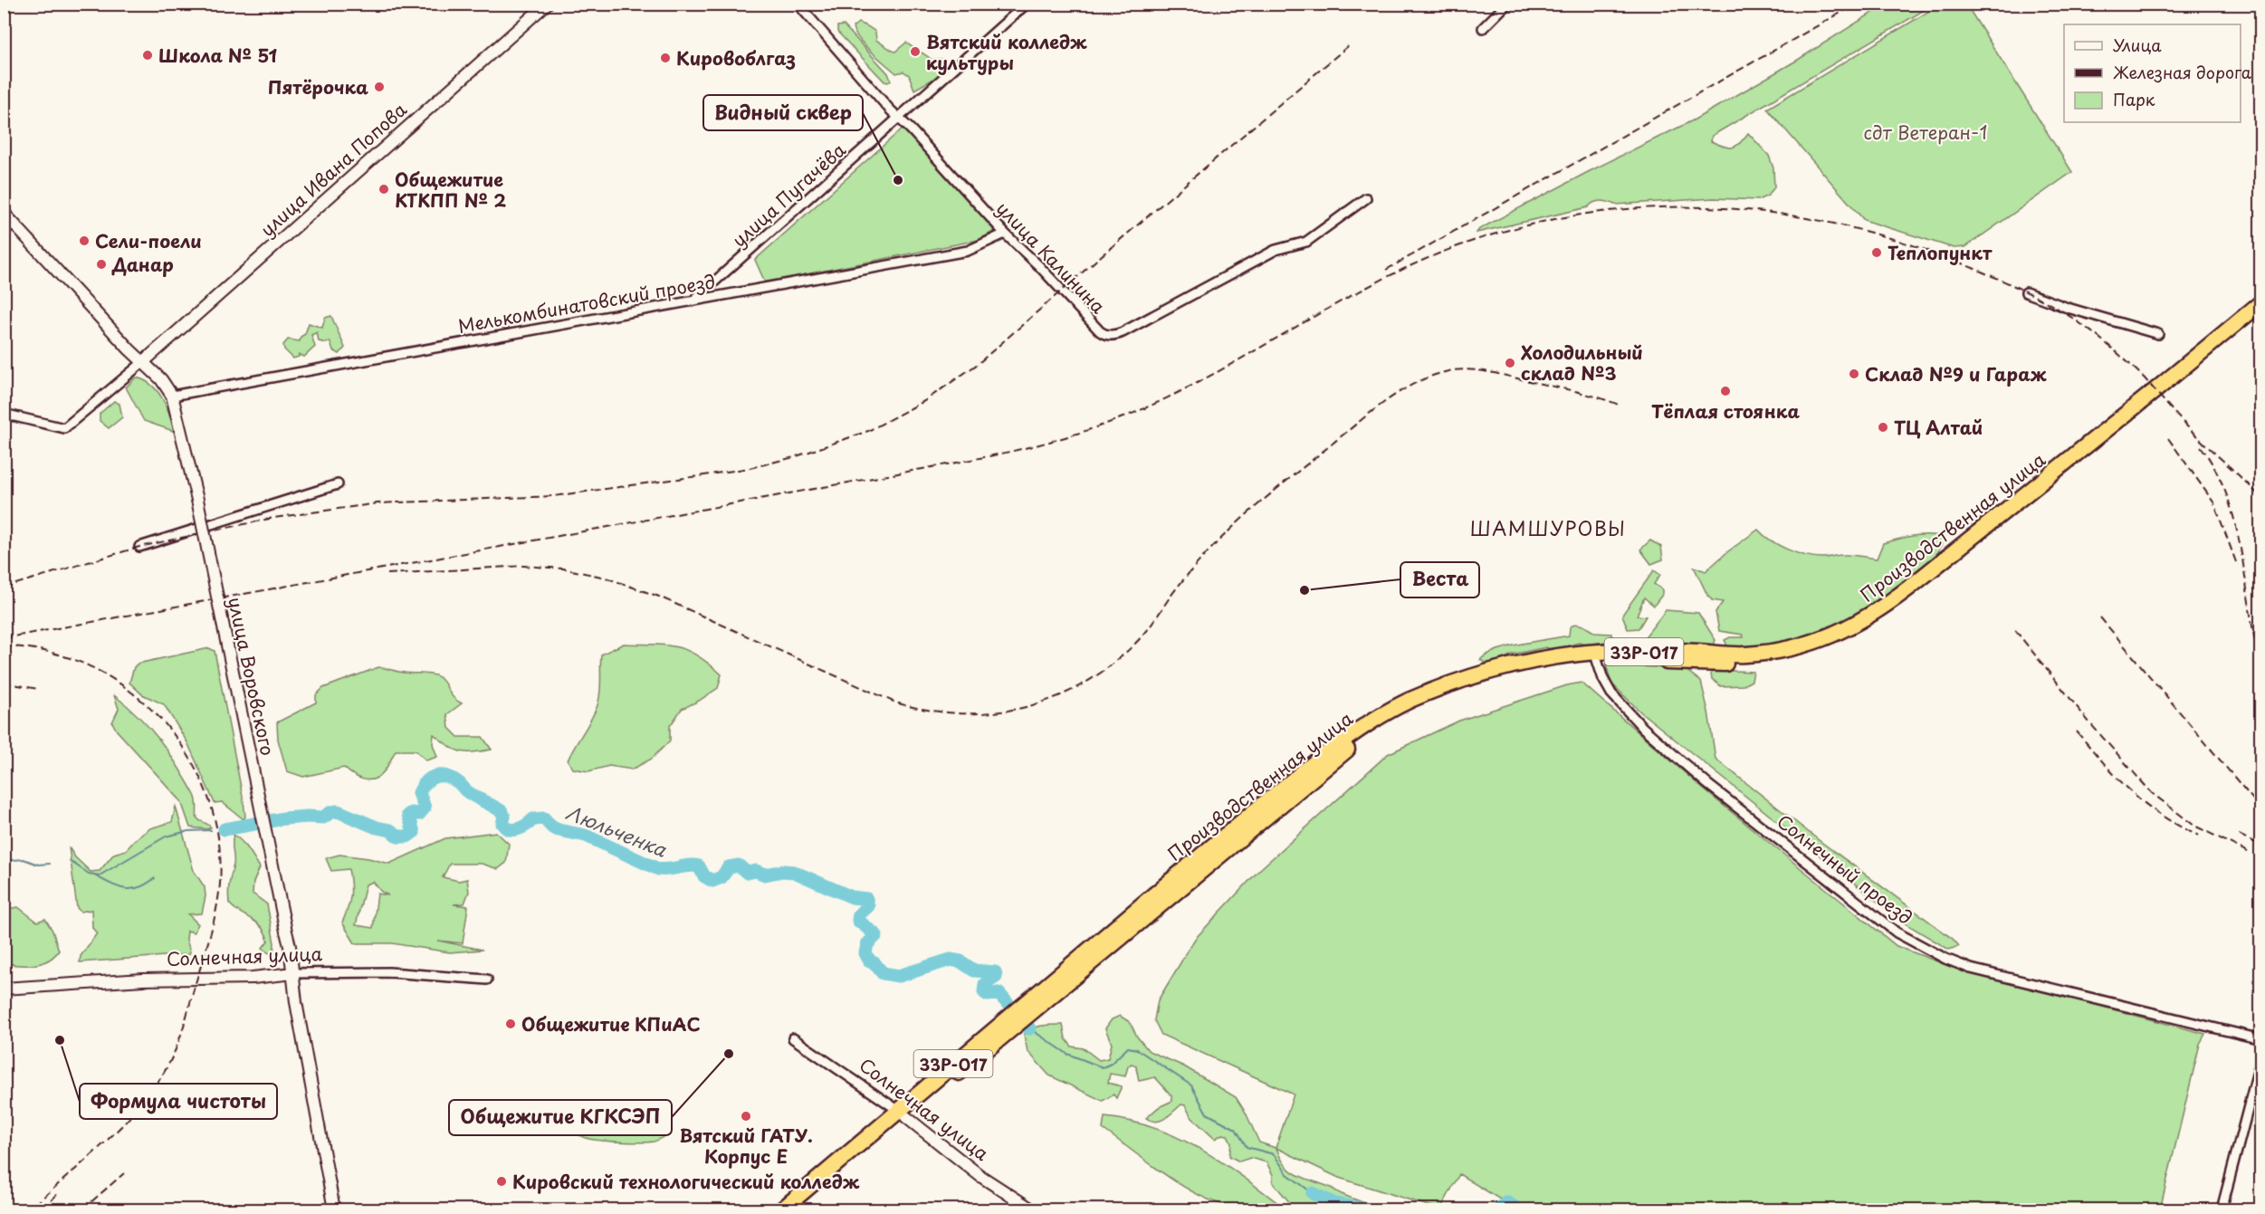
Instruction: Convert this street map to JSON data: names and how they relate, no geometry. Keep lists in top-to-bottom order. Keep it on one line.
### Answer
{"streets":{"highway":["Производственная улица","33Р-017"],"main road":["улица Ивана Попова","улица Воровского","Солнечная улица"],"street":["улица Пугачёва","улица Калинина","Мелькомбинатовский проезд","Солнечный проезд"]},"crossings":[["улица Ивана Попова","улица Воровского"],["улица Пугачёва","улица Калинина"],["улица Пугачёва","Мелькомбинатовский проезд"],["улица Калинина","Мелькомбинатовский проезд"],["Мелькомбинатовский проезд","улица Воровского"],["Производственная улица","Солнечный проезд"],["Производственная улица","Солнечная улица"],["улица Воровского","Солнечная улица"]],"districts":["ШАМШУРОВЫ"],"water":["Люльченка"],"parks":["сдт Ветеран-1"],"places":["Вятский колледж культуры","Школа № 51","Кировоблгаз","Пятёрочка","Видный сквер","Общежитие КТКПП № 2","Сели-поели","Теплопункт","Данар","Холодильный склад №3","Склад №9 и Гараж","Тёплая стоянка","ТЦ Алтай","Веста","Общежитие КПиАС","Формула чистоты","Общежитие КГКСЭП","Вятский ГАТУ. Корпус Е","Кировский технологический колледж"],"legend":["Улица","Железная дорога","Парк"]}
